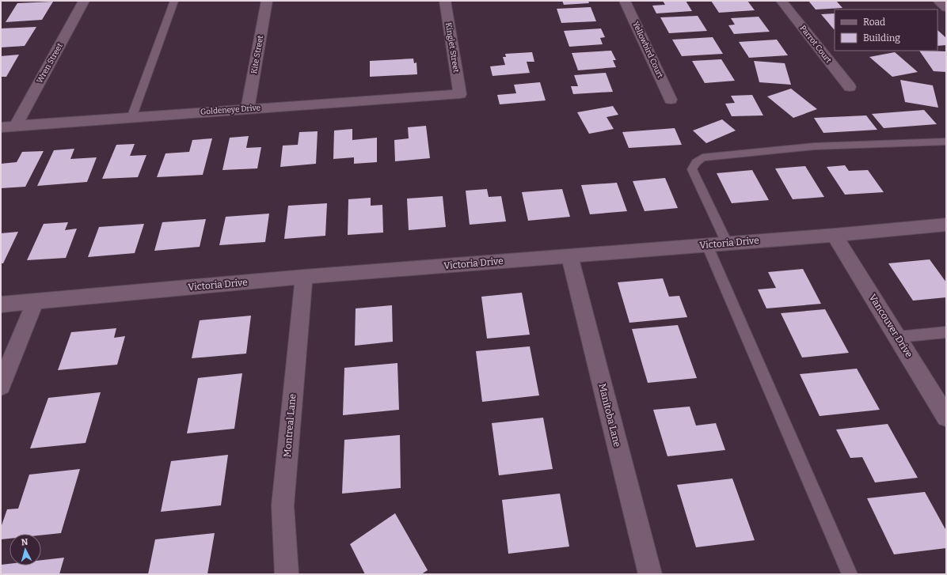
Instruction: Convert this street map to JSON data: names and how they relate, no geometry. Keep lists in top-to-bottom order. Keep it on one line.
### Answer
{"streets":{"street":["Parrot Court","Kinglet Street","Yellowbird Court","Kite Street","Wren Street","Goldeneye Drive","Victoria Drive","Vancouver Drive","Manitoba Lane","Montreal Lane"]},"crossings":[["Kinglet Street","Goldeneye Drive"],["Kite Street","Goldeneye Drive"],["Wren Street","Goldeneye Drive"],["Victoria Drive","Vancouver Drive"],["Victoria Drive","Manitoba Lane"],["Victoria Drive","Montreal Lane"]],"legend":["Road","Building"],"north":"top"}
